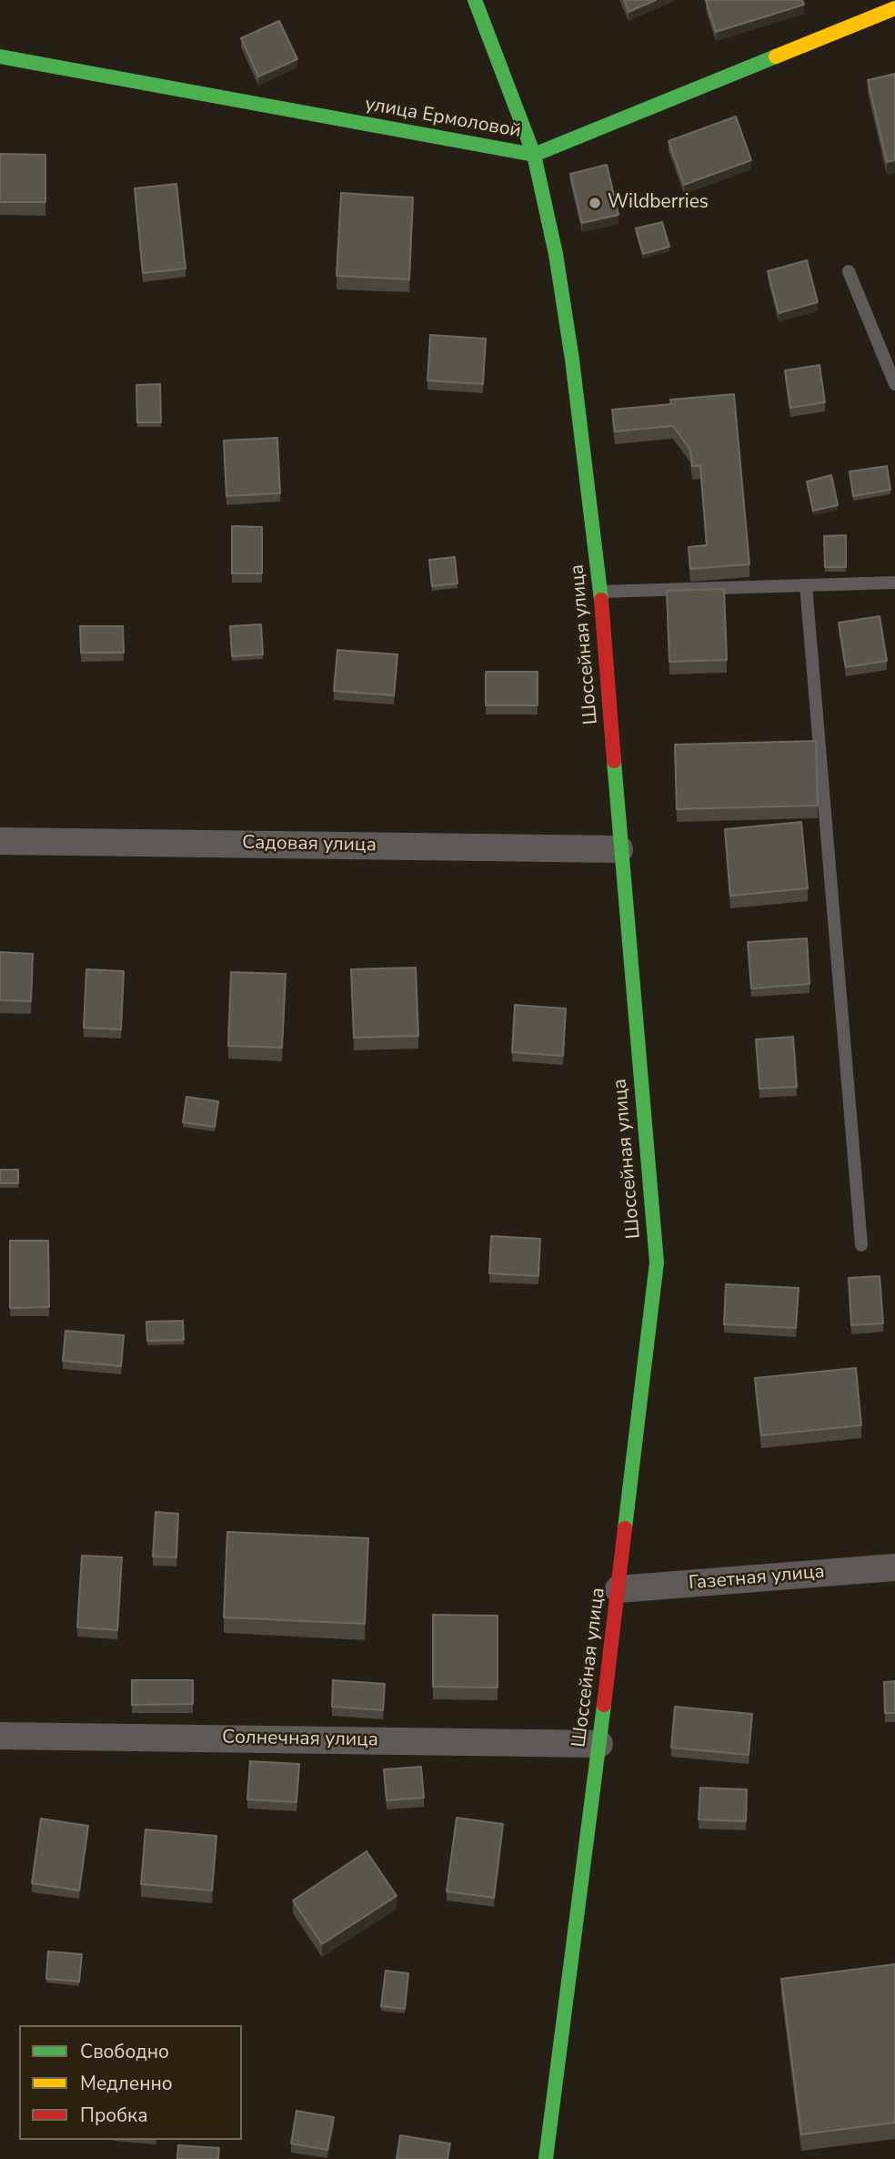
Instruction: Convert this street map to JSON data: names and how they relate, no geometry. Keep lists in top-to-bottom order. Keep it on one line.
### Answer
{"streets":{"main road":["улица Ермоловой","Шоссейная улица"],"street":["Садовая улица","Газетная улица","Солнечная улица"]},"crossings":[["улица Ермоловой","Шоссейная улица"],["Шоссейная улица","Садовая улица"],["Шоссейная улица","Газетная улица"],["Шоссейная улица","Солнечная улица"]],"places":["Wildberries"],"legend":["Свободно","Медленно","Пробка"]}
